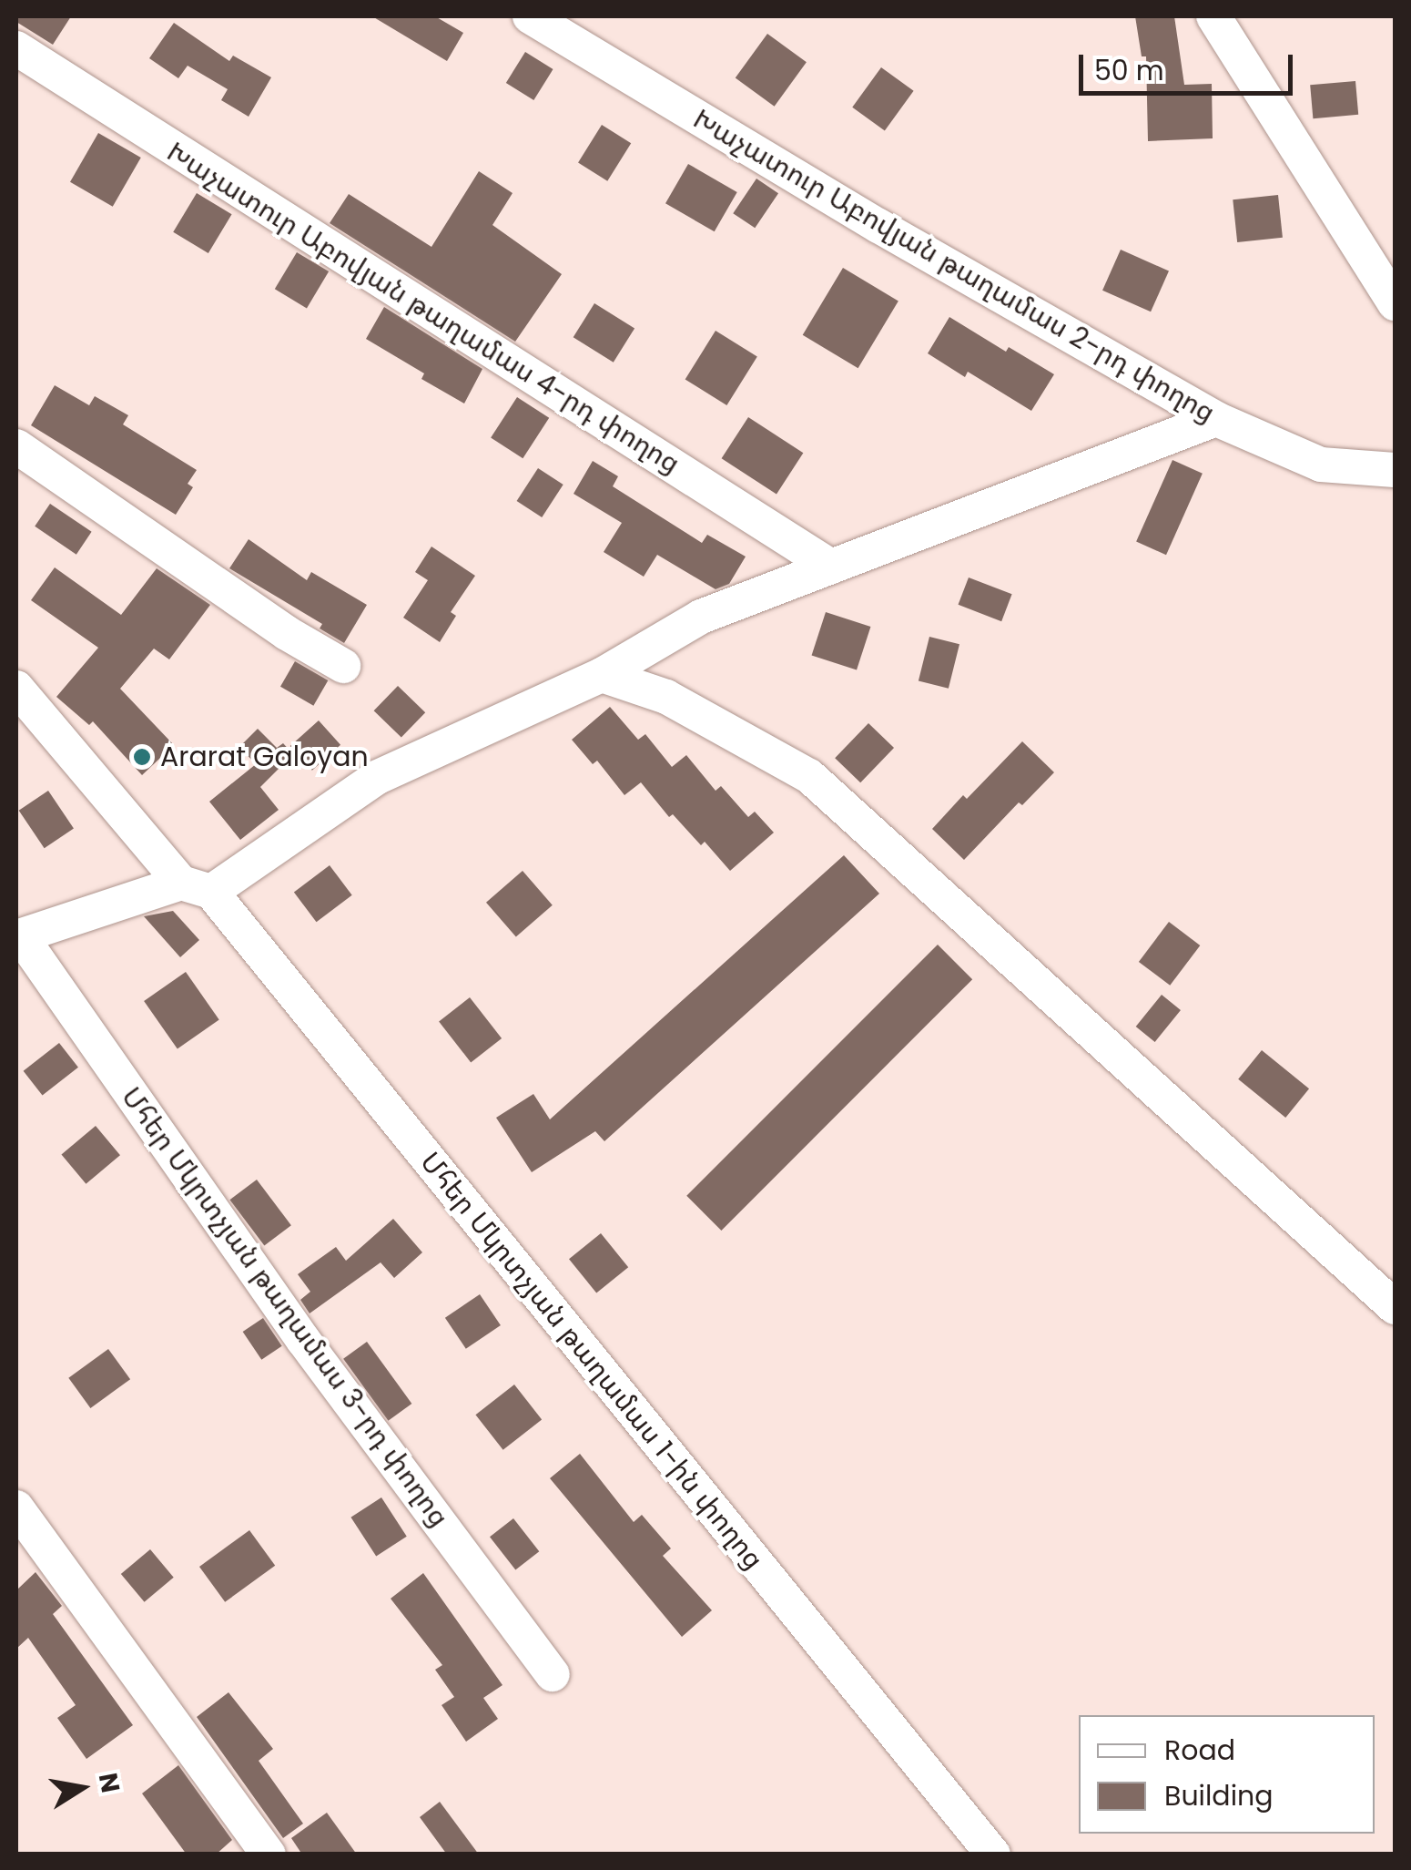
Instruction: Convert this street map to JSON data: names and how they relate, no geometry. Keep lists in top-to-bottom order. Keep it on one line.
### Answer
{"streets":{"street":["Խաչատուր Աբովյան թաղամաս 2-րդ փողոց","Խաչատուր Աբովյան թաղամաս 4-րդ փողոց","Մհեր Մկրտչյան թաղամաս 3-րդ փողոց","Մհեր Մկրտչյան թաղամաս 1-ին փողոց"]},"places":["Ararat Galoyan"],"legend":["Road","Building"],"scale_bar":"50 m","north":"right"}
